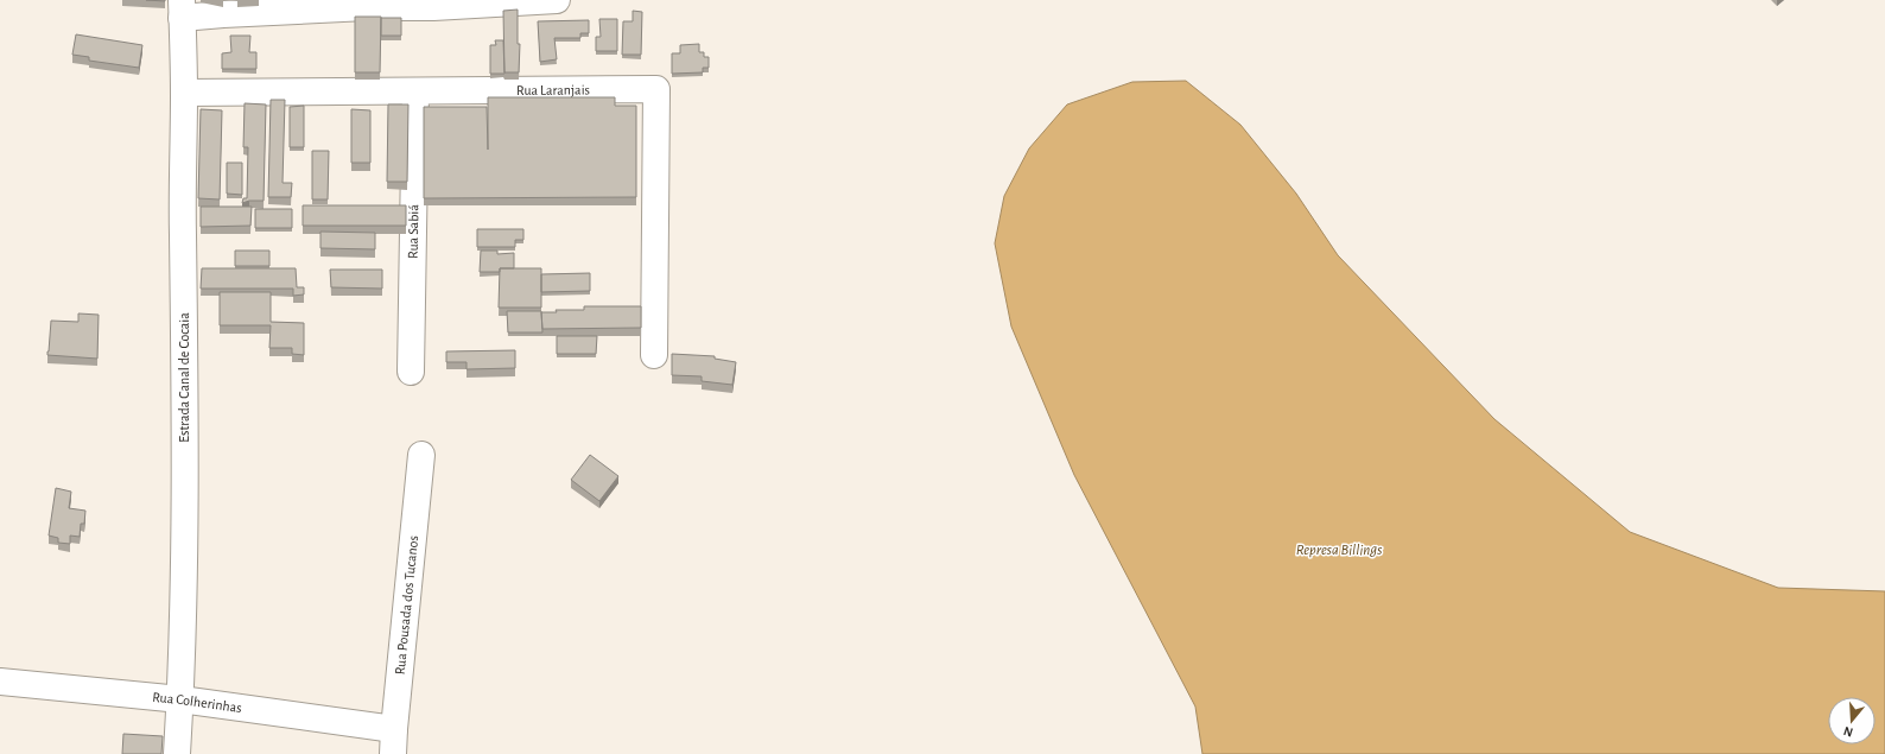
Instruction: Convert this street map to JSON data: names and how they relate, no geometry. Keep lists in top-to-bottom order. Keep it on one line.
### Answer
{"streets":{"street":["Rua Laranjais","Rua Sabiá","Estrada Canal de Cocaia","Rua Pousada dos Tucanos","Rua Colherinhas"]},"crossings":[["Rua Laranjais","Rua Sabiá"],["Rua Laranjais","Estrada Canal de Cocaia"],["Estrada Canal de Cocaia","Rua Colherinhas"],["Rua Pousada dos Tucanos","Rua Colherinhas"]],"water":["Represa Billings"],"north":"bottom"}
